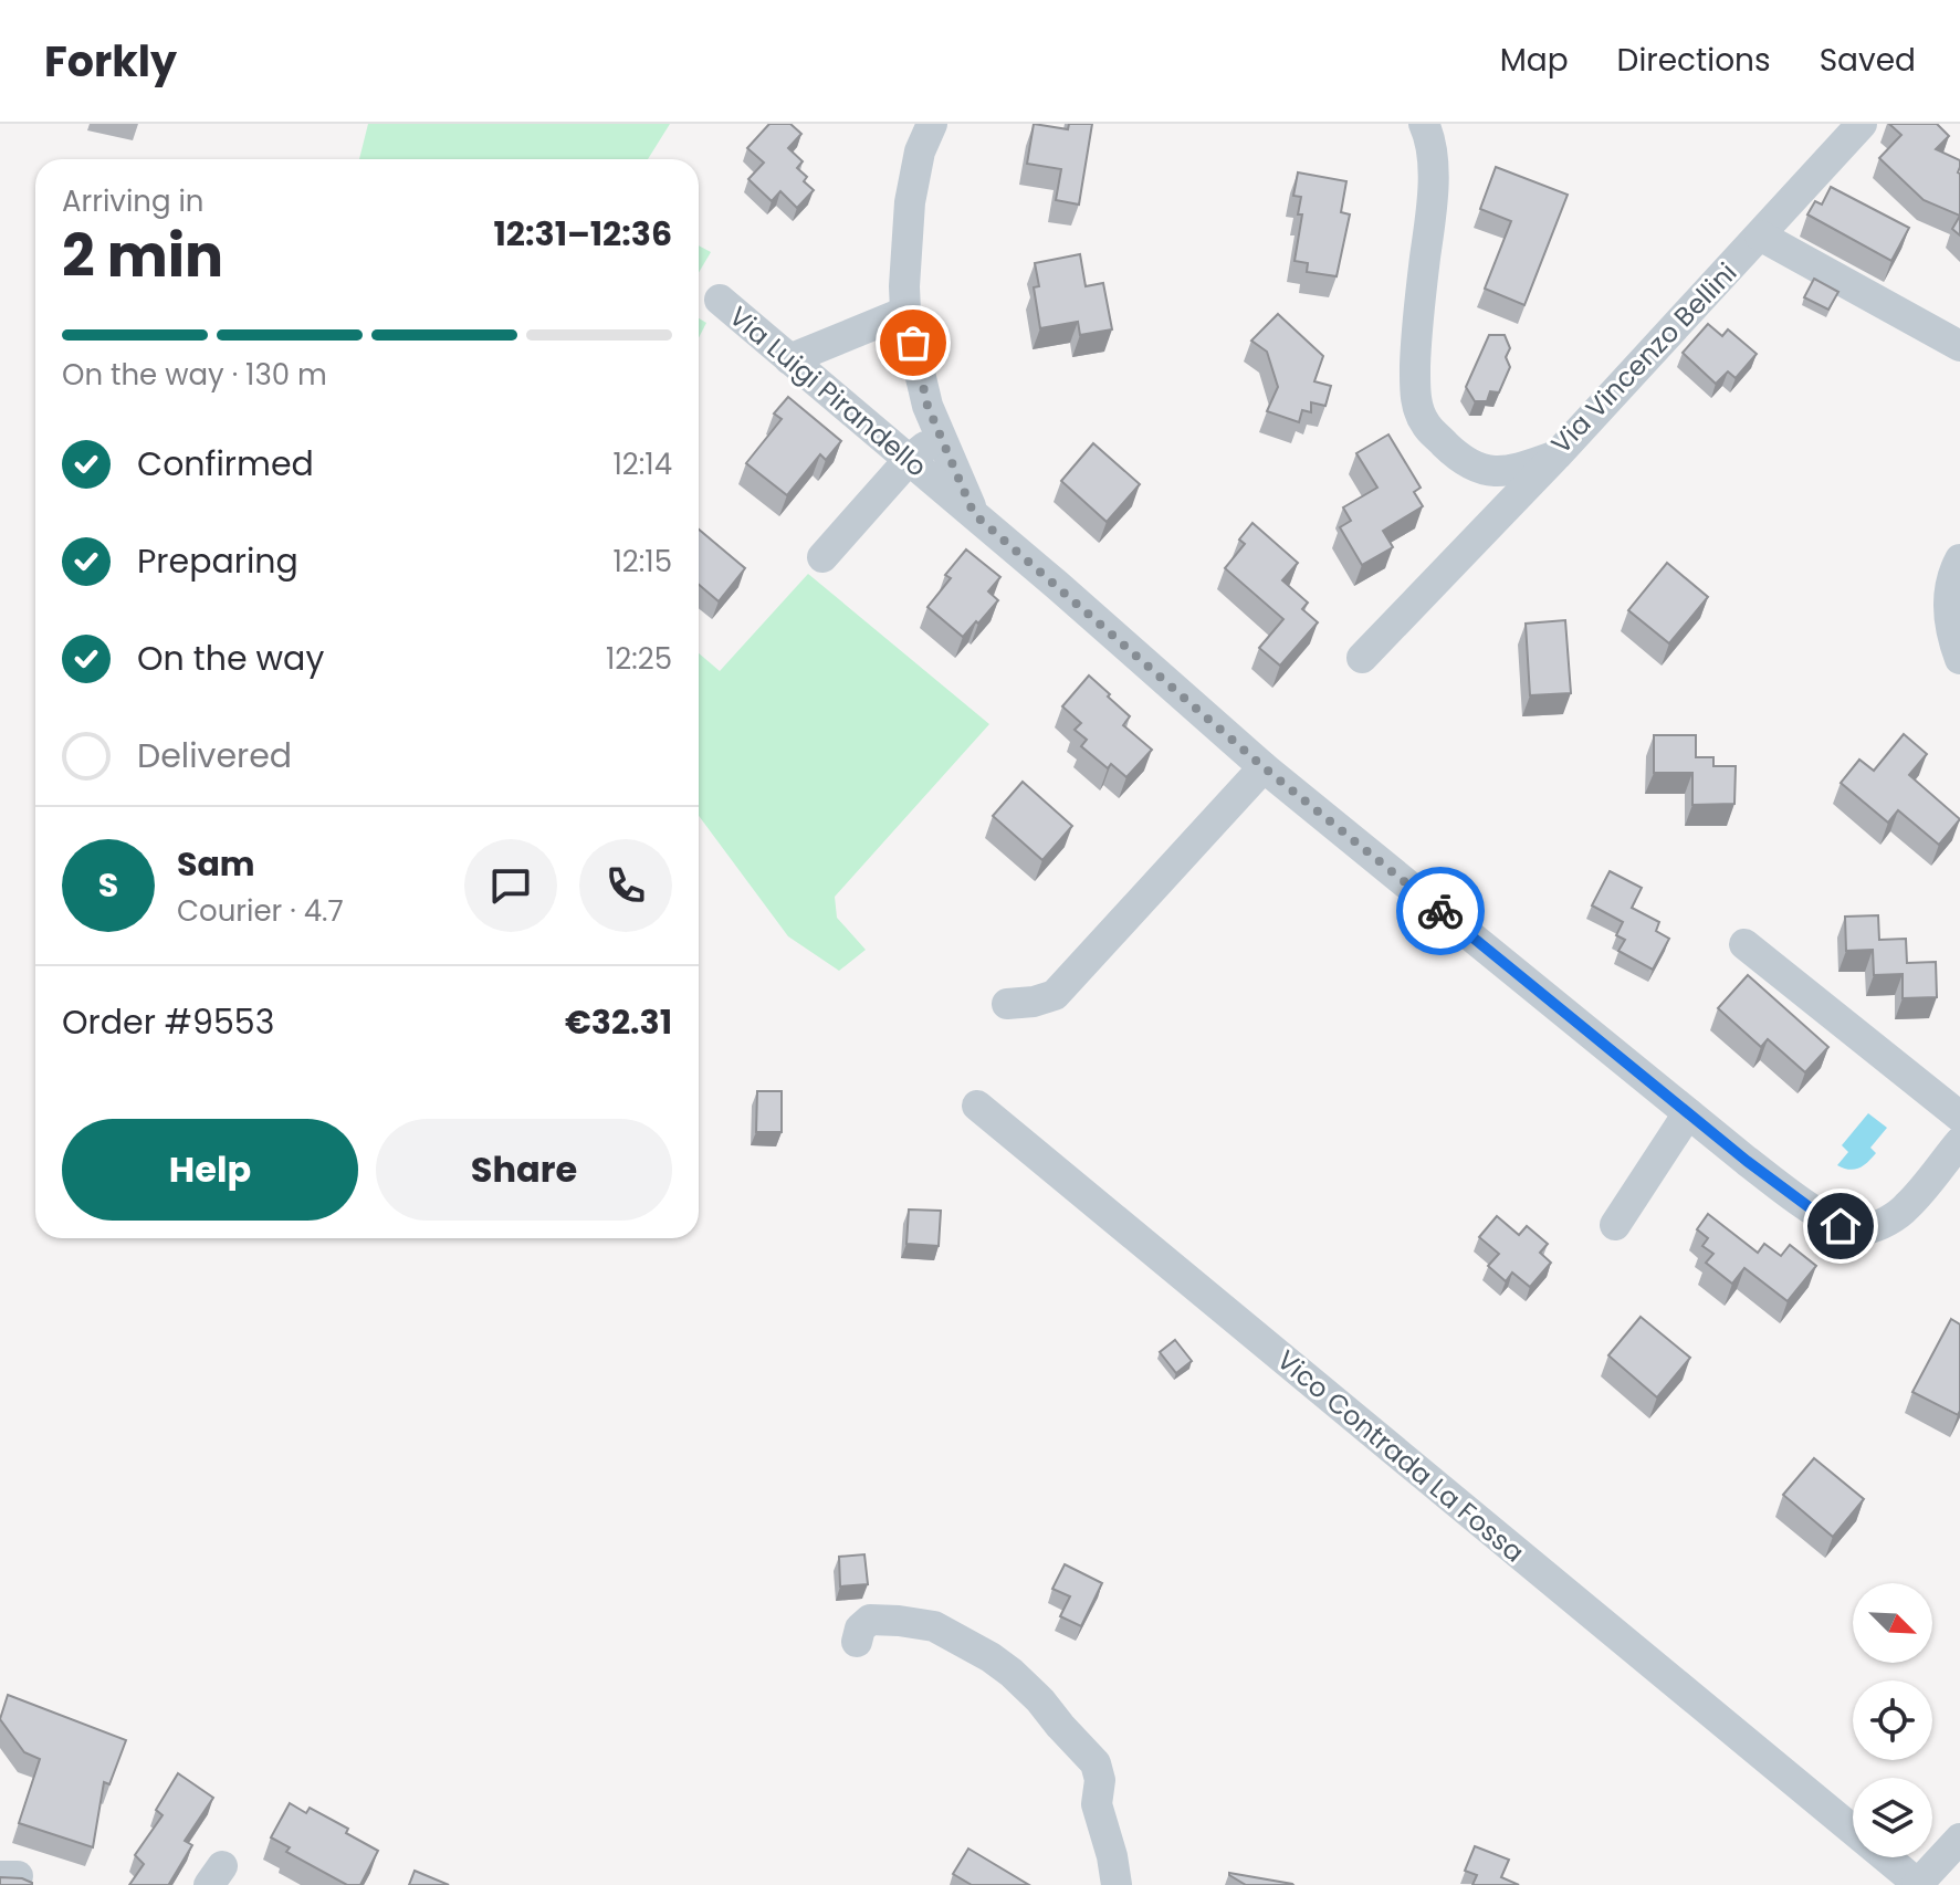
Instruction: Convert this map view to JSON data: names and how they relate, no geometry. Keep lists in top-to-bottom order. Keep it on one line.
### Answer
{"streets":{"street":["Via Vincenzo Bellini","Via Luigi Pirandello","Vico Contrada La Fossa"]},"north":"bottom right","page":{"header":"Forkly","nav":["Map","Directions","Saved"],"heading":["2 min","Arriving in","12:31–12:36"],"panel":["Sam","Courier · 4.7","Order #9553","€32.31"],"bar":"On the way · 130 m","list":[["Confirmed","12:14"],["Preparing","12:15"],["On the way","12:25"],"Delivered"],"round":"S","buttons":["Help","Share"]}}
